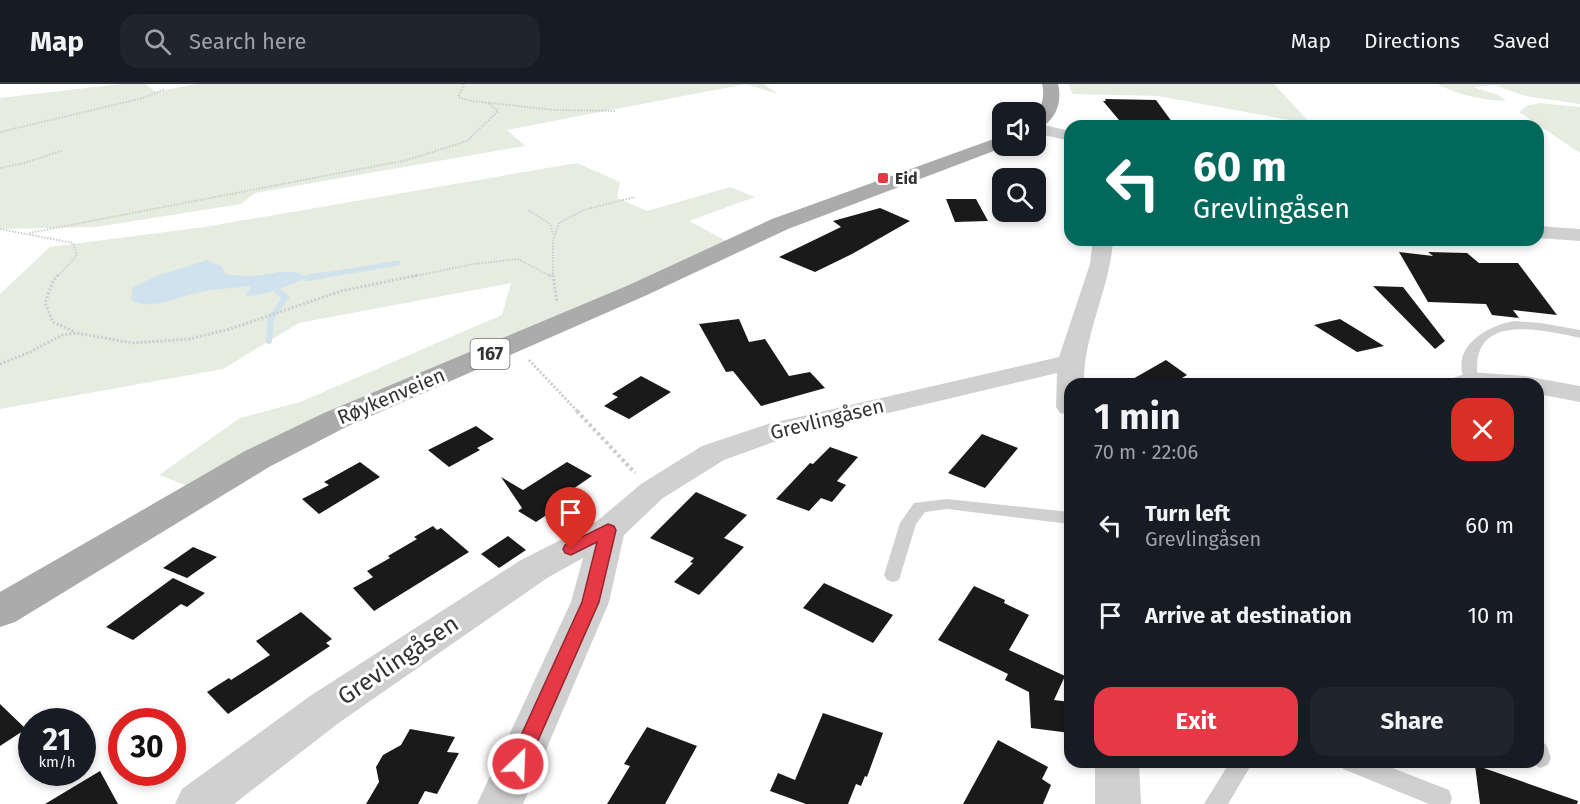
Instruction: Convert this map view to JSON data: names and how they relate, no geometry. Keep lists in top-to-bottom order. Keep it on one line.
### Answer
{"streets":{"main road":["167","Røykenveien"],"street":["Grevlingåsen"]},"places":{"transit":["Eid"]},"page":{"header":"Map","search":"Search here","nav":["Map","Directions","Saved"],"turn":["60 m","Grevlingåsen"],"heading":["1 min","70 m · 22:06"],"list":[{"name":"Turn left","note":"Grevlingåsen","value":"60 m"},{"name":"Arrive at destination","value":"10 m"}],"buttons":["Exit","Share"],"speed":"21 km/h","limit":"30"}}
